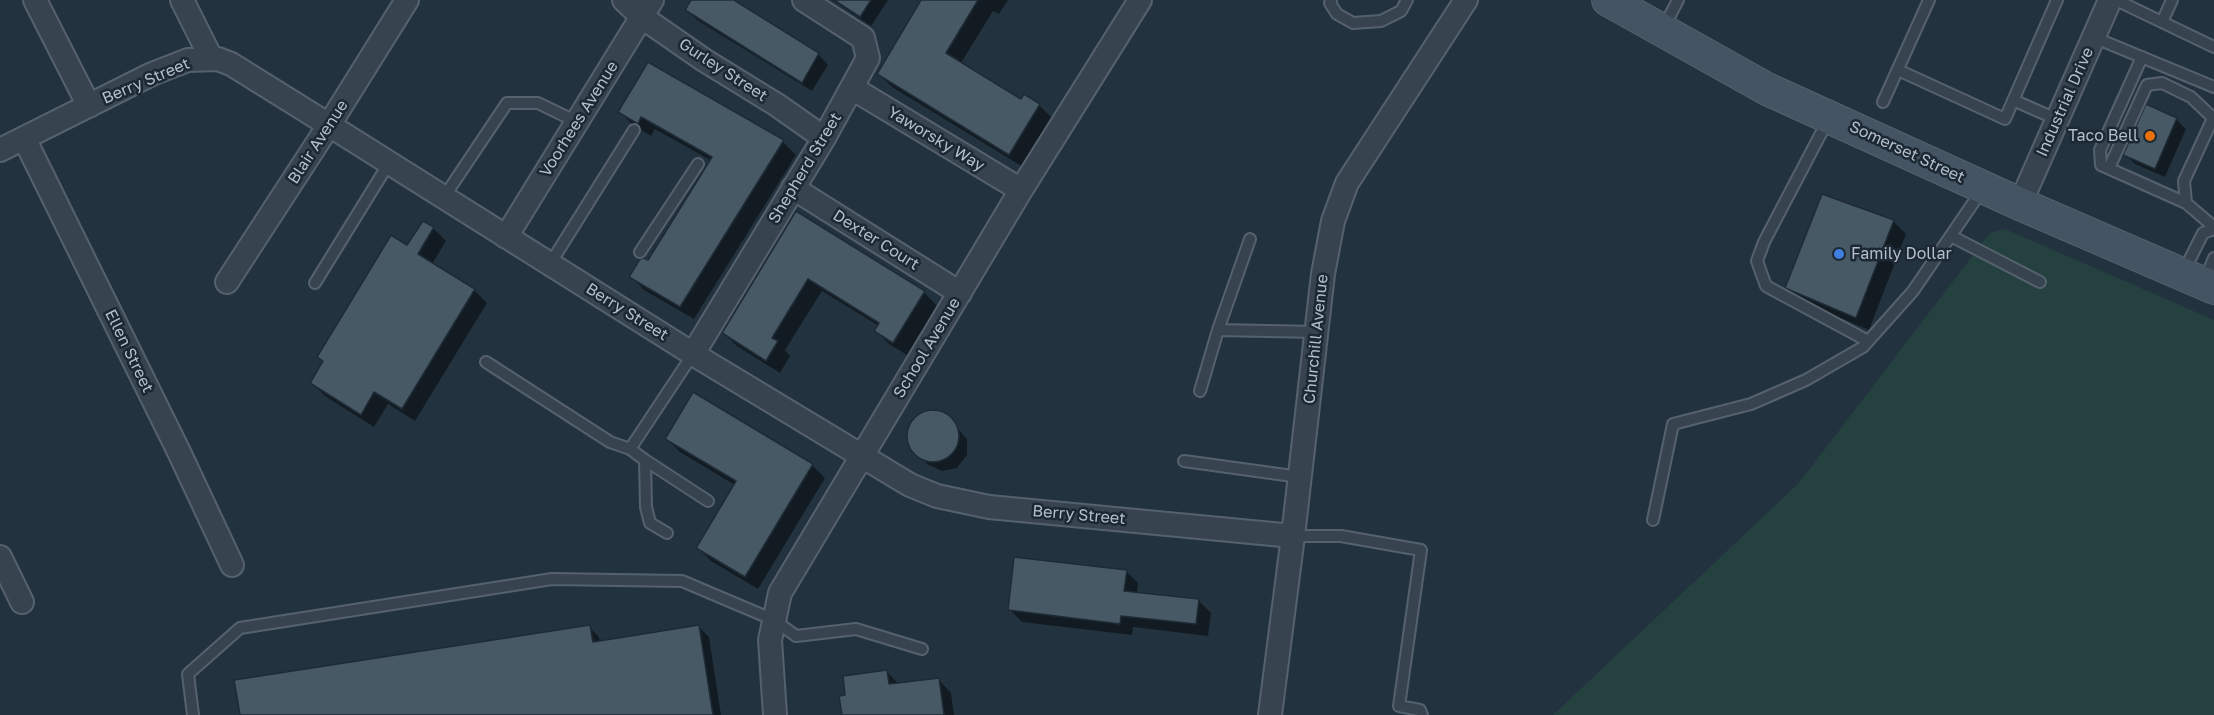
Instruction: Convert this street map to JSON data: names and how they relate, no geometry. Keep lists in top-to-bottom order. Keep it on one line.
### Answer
{"streets":{"main road":["Somerset Street"],"street":["Gurley Street","Berry Street","Industrial Drive","Voorhees Avenue","Yaworsky Way","Blair Avenue","Shepherd Street","Dexter Court","Churchill Avenue","School Avenue","Ellen Street"]},"crossings":[["Gurley Street","Voorhees Avenue"],["Gurley Street","Shepherd Street"],["Berry Street","Voorhees Avenue"],["Berry Street","Blair Avenue"],["Berry Street","Shepherd Street"],["Berry Street","Churchill Avenue"],["Berry Street","School Avenue"],["Berry Street","Ellen Street"],["Industrial Drive","Somerset Street"],["Yaworsky Way","Shepherd Street"],["Yaworsky Way","School Avenue"],["Shepherd Street","Dexter Court"],["Dexter Court","School Avenue"]],"places":["Taco Bell","Family Dollar"]}
